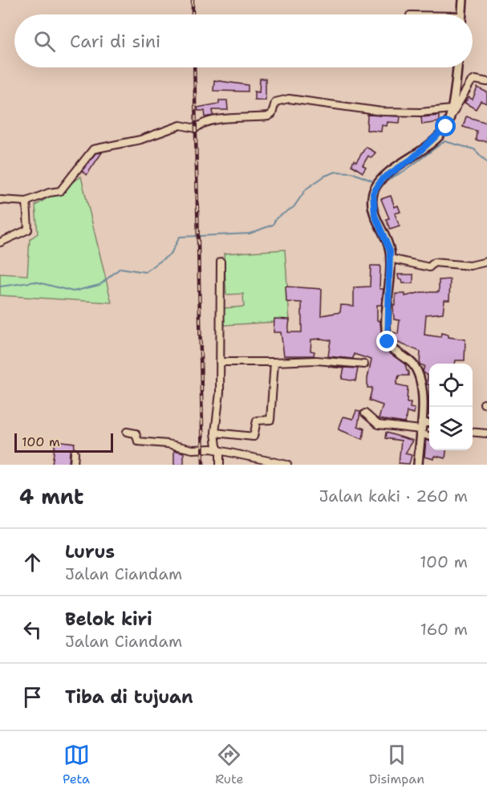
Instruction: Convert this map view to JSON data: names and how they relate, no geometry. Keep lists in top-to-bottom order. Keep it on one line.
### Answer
{"scale_bar":"100 m","page":{"search":"Cari di sini","scale":"100 m","heading":["4 mnt","Jalan kaki · 260 m"],"list":[["Lurus","Jalan Ciandam","100 m"],["Belok kiri","Jalan Ciandam","160 m"],"Tiba di tujuan"],"nav":["Peta","Rute","Disimpan"]}}
